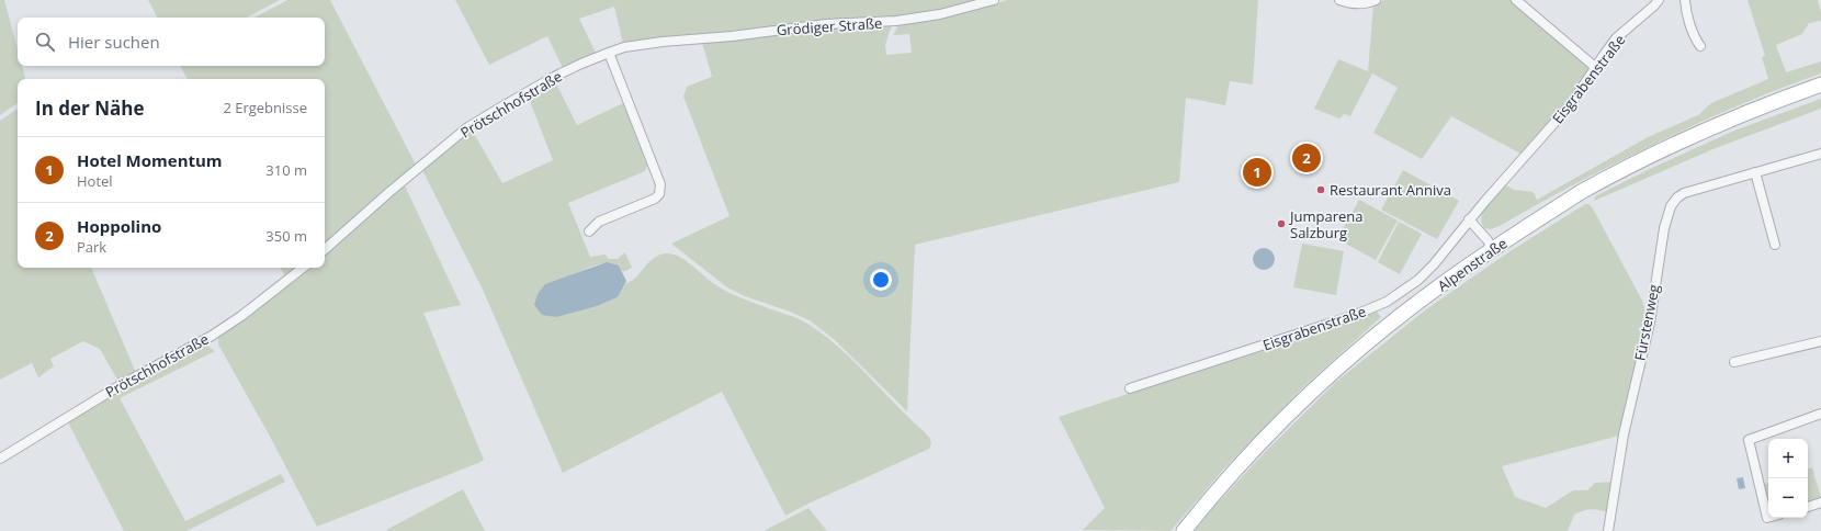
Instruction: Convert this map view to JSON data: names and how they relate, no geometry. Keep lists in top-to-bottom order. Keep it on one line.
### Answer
{"streets":{"main road":["Alpenstraße"],"street":["Grödiger Straße","Eisgrabenstraße","Prötschhofstraße","Fürstenweg"]},"crossings":[["Grödiger Straße","Prötschhofstraße"]],"places":["Restaurant Anniva","Jumparena Salzburg"],"page":{"search":"Hier suchen","heading":["In der Nähe","2 Ergebnisse"],"list":[{"mark":"1","name":"Hotel Momentum","note":"Hotel","value":"310 m"},{"mark":"2","name":"Hoppolino","note":"Park","value":"350 m"}],"pins":["2","1"],"map_buttons":["+","−"]}}
